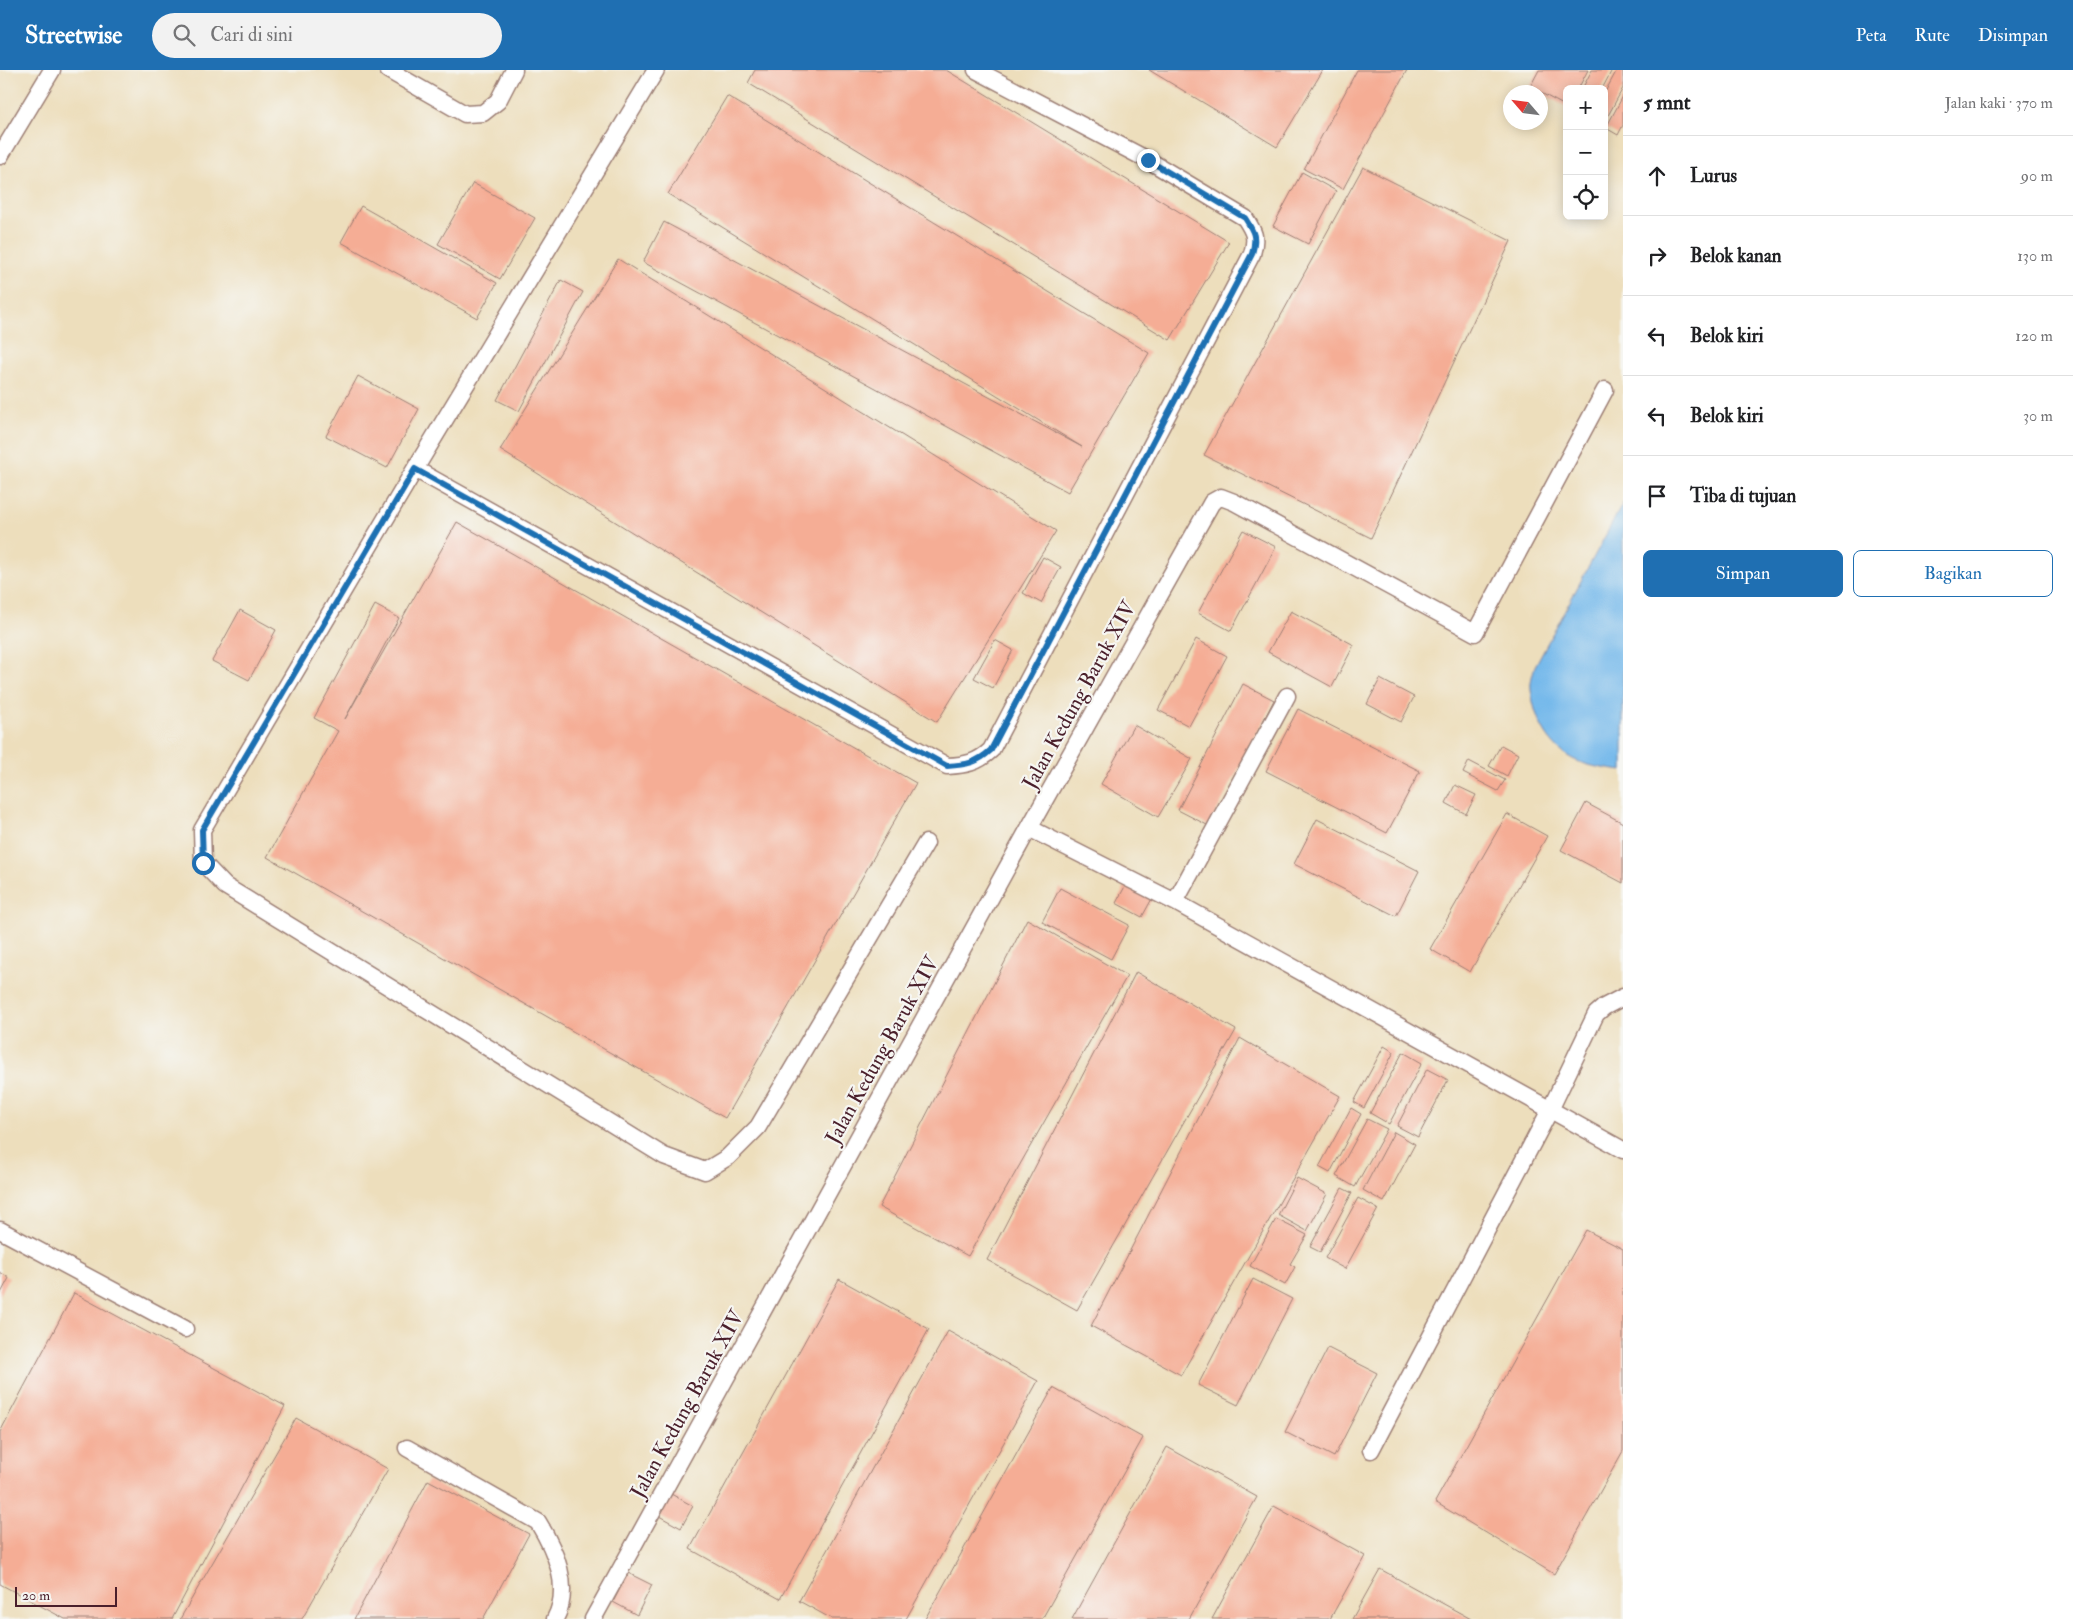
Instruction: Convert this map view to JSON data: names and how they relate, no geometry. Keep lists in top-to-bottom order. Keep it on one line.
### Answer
{"streets":{"lane":["Jalan Kedung Baruk XIV"]},"scale_bar":"20 m","north":"top left","page":{"header":"Streetwise","search":"Cari di sini","nav":["Peta","Rute","Disimpan"],"heading":["5 mnt","Jalan kaki · 370 m"],"map_buttons":["+","−"],"list":[["Lurus","90 m"],["Belok kanan","130 m"],["Belok kiri","120 m"],["Belok kiri","30 m"],"Tiba di tujuan"],"buttons":["Simpan","Bagikan"],"scale":"20 m"}}
